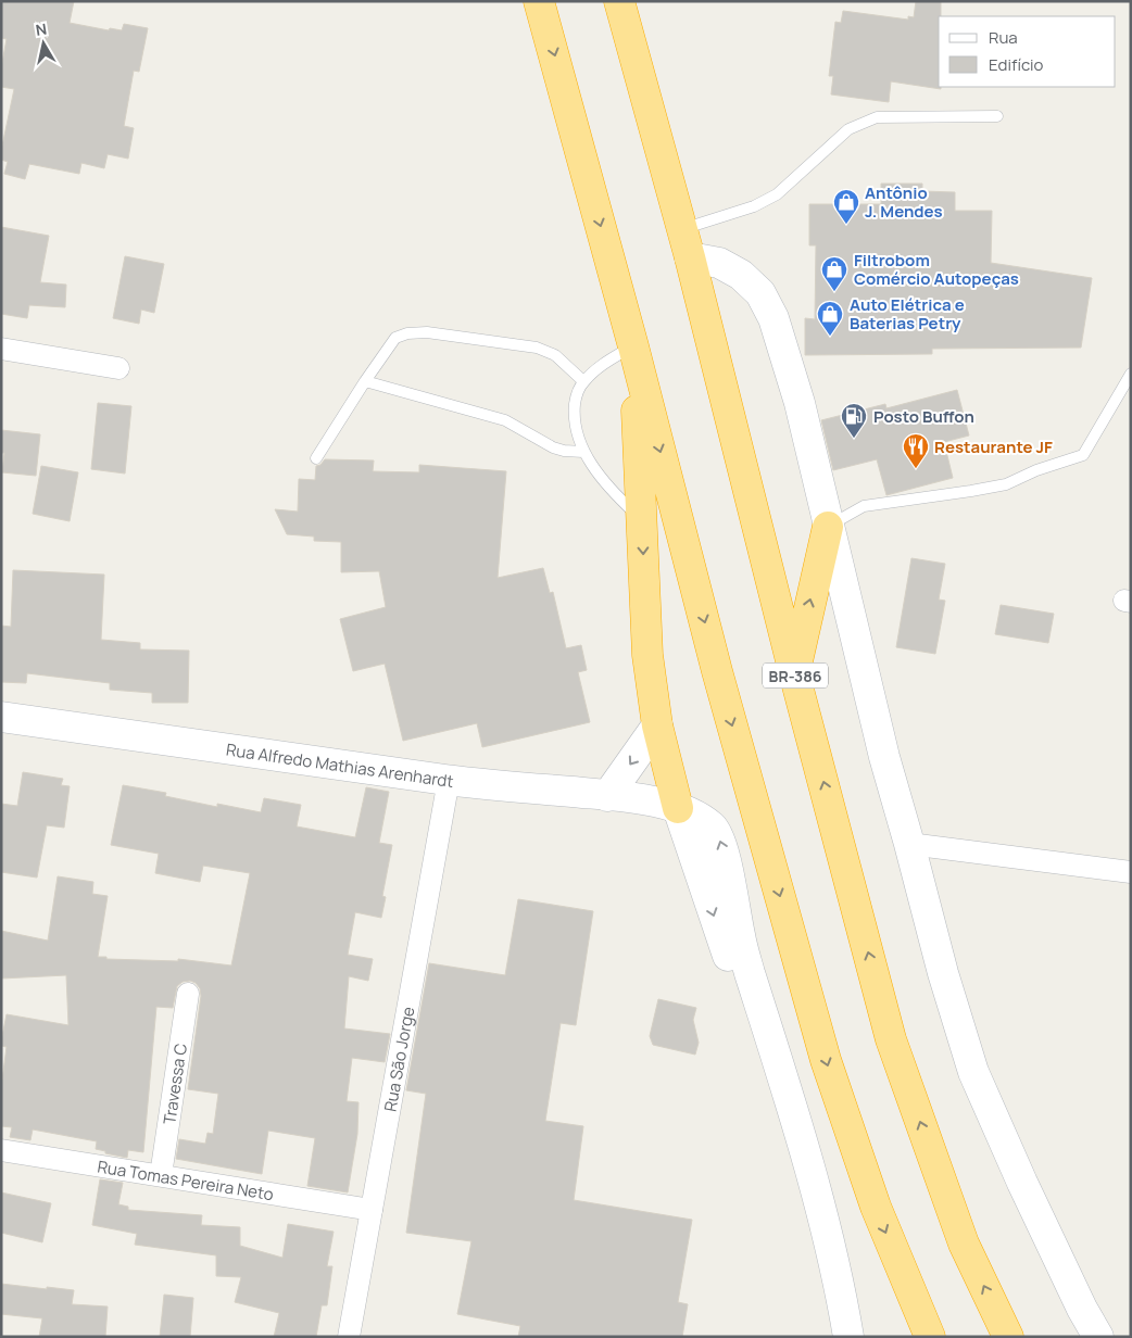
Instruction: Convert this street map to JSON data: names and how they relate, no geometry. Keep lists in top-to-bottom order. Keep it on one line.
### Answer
{"streets":{"highway":["BR-386"],"main road":["Rua Alfredo Mathias Arenhardt"],"street":["Rua São Jorge","Travessa C","Rua Tomas Pereira Neto"]},"crossings":[["Rua Alfredo Mathias Arenhardt","Rua São Jorge"],["Rua São Jorge","Rua Tomas Pereira Neto"],["Travessa C","Rua Tomas Pereira Neto"]],"places":{"shop":["Antônio J. Mendes","Filtrobom Comércio Autopeças","Auto Elétrica e Baterias Petry"],"fuel station":["Posto Buffon"],"restaurant":["Restaurante JF"]},"legend":["Rua","Edifício"],"north":"top"}
